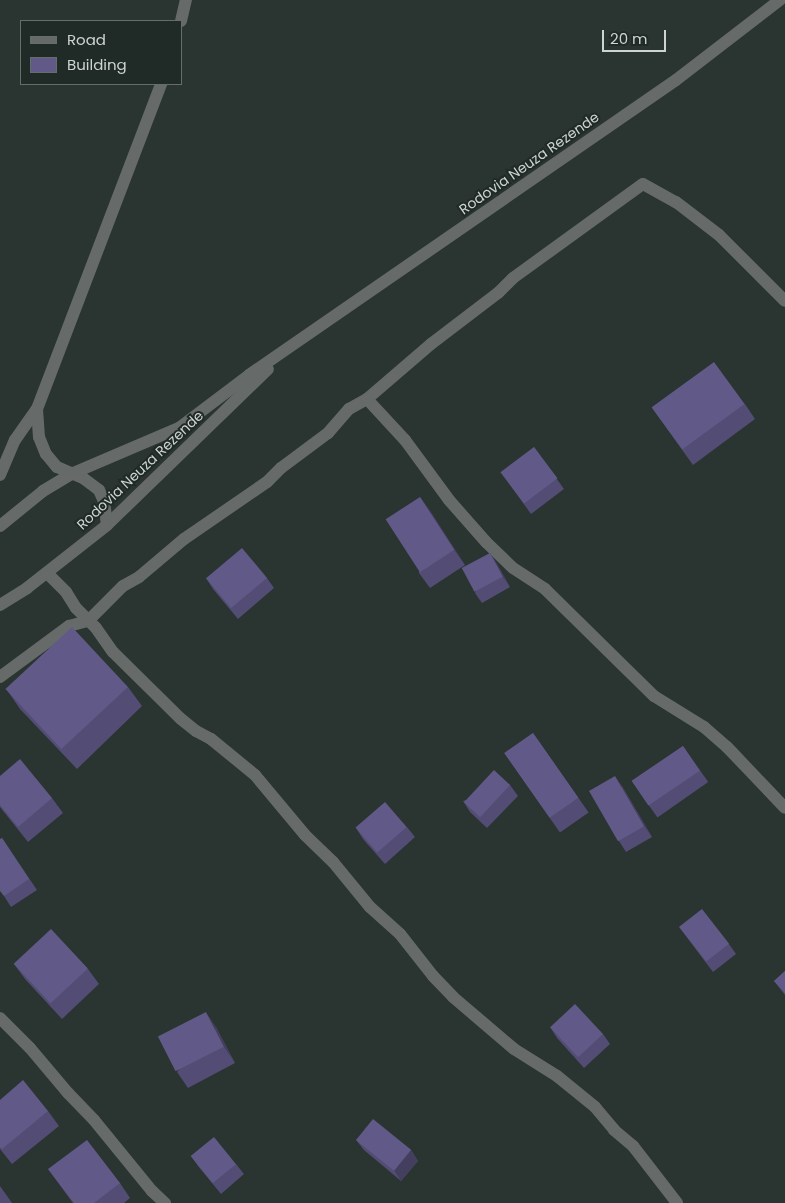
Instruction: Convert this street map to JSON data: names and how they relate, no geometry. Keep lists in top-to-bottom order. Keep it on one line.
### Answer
{"streets":{"street":["Rodovia Neuza Rezende"]},"legend":["Road","Building"],"scale_bar":"20 m"}
